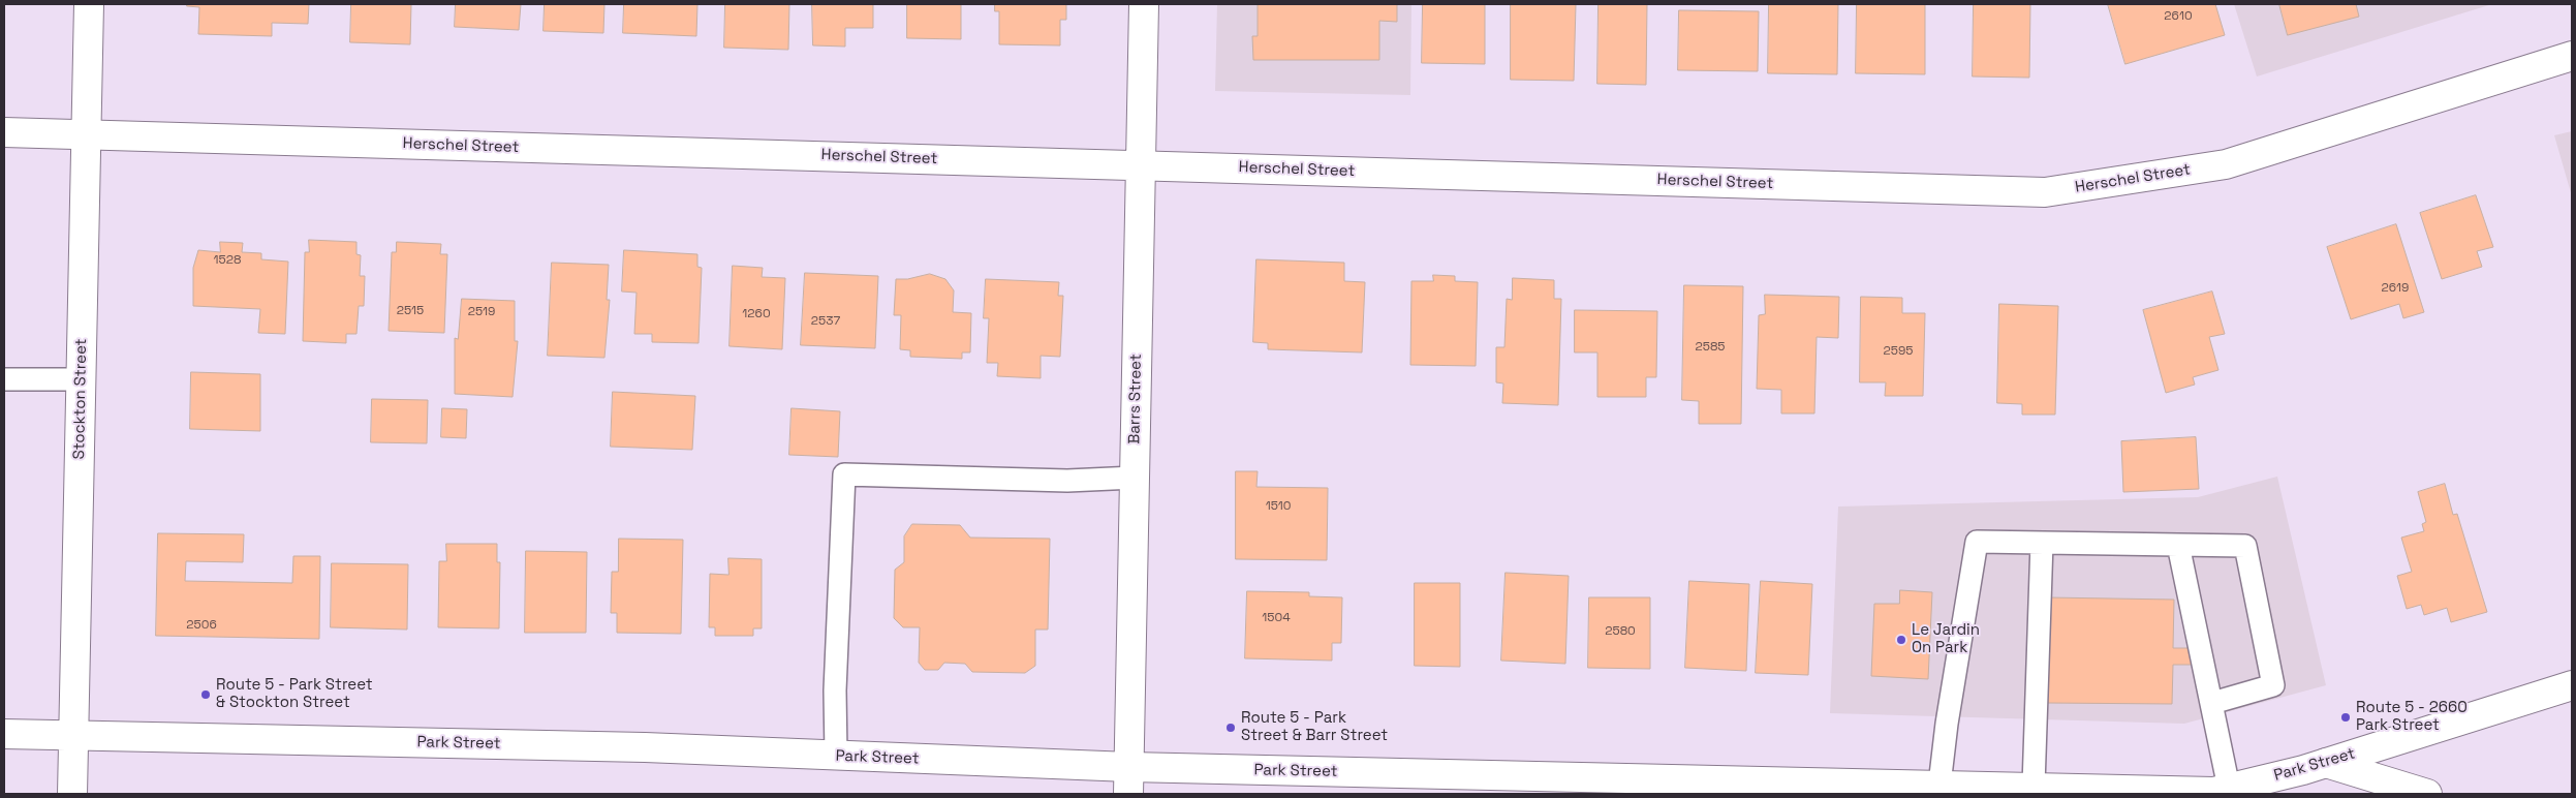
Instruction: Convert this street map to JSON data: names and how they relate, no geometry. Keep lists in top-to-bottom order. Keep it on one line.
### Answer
{"streets":{"street":["Herschel Street","Stockton Street","Barrs Street","Park Street"]},"crossings":[["Herschel Street","Stockton Street"],["Herschel Street","Barrs Street"],["Stockton Street","Park Street"],["Barrs Street","Park Street"]],"places":["Le Jardin On Park","Route 5 - Park Street & Stockton Street","Route 5 - 2660 Park Street","Route 5 - Park Street & Barr Street"],"house_numbers":["2610","1528","2619","2515","2519","1260","2537","2585","2595","1510","1504","2506","2580"]}
